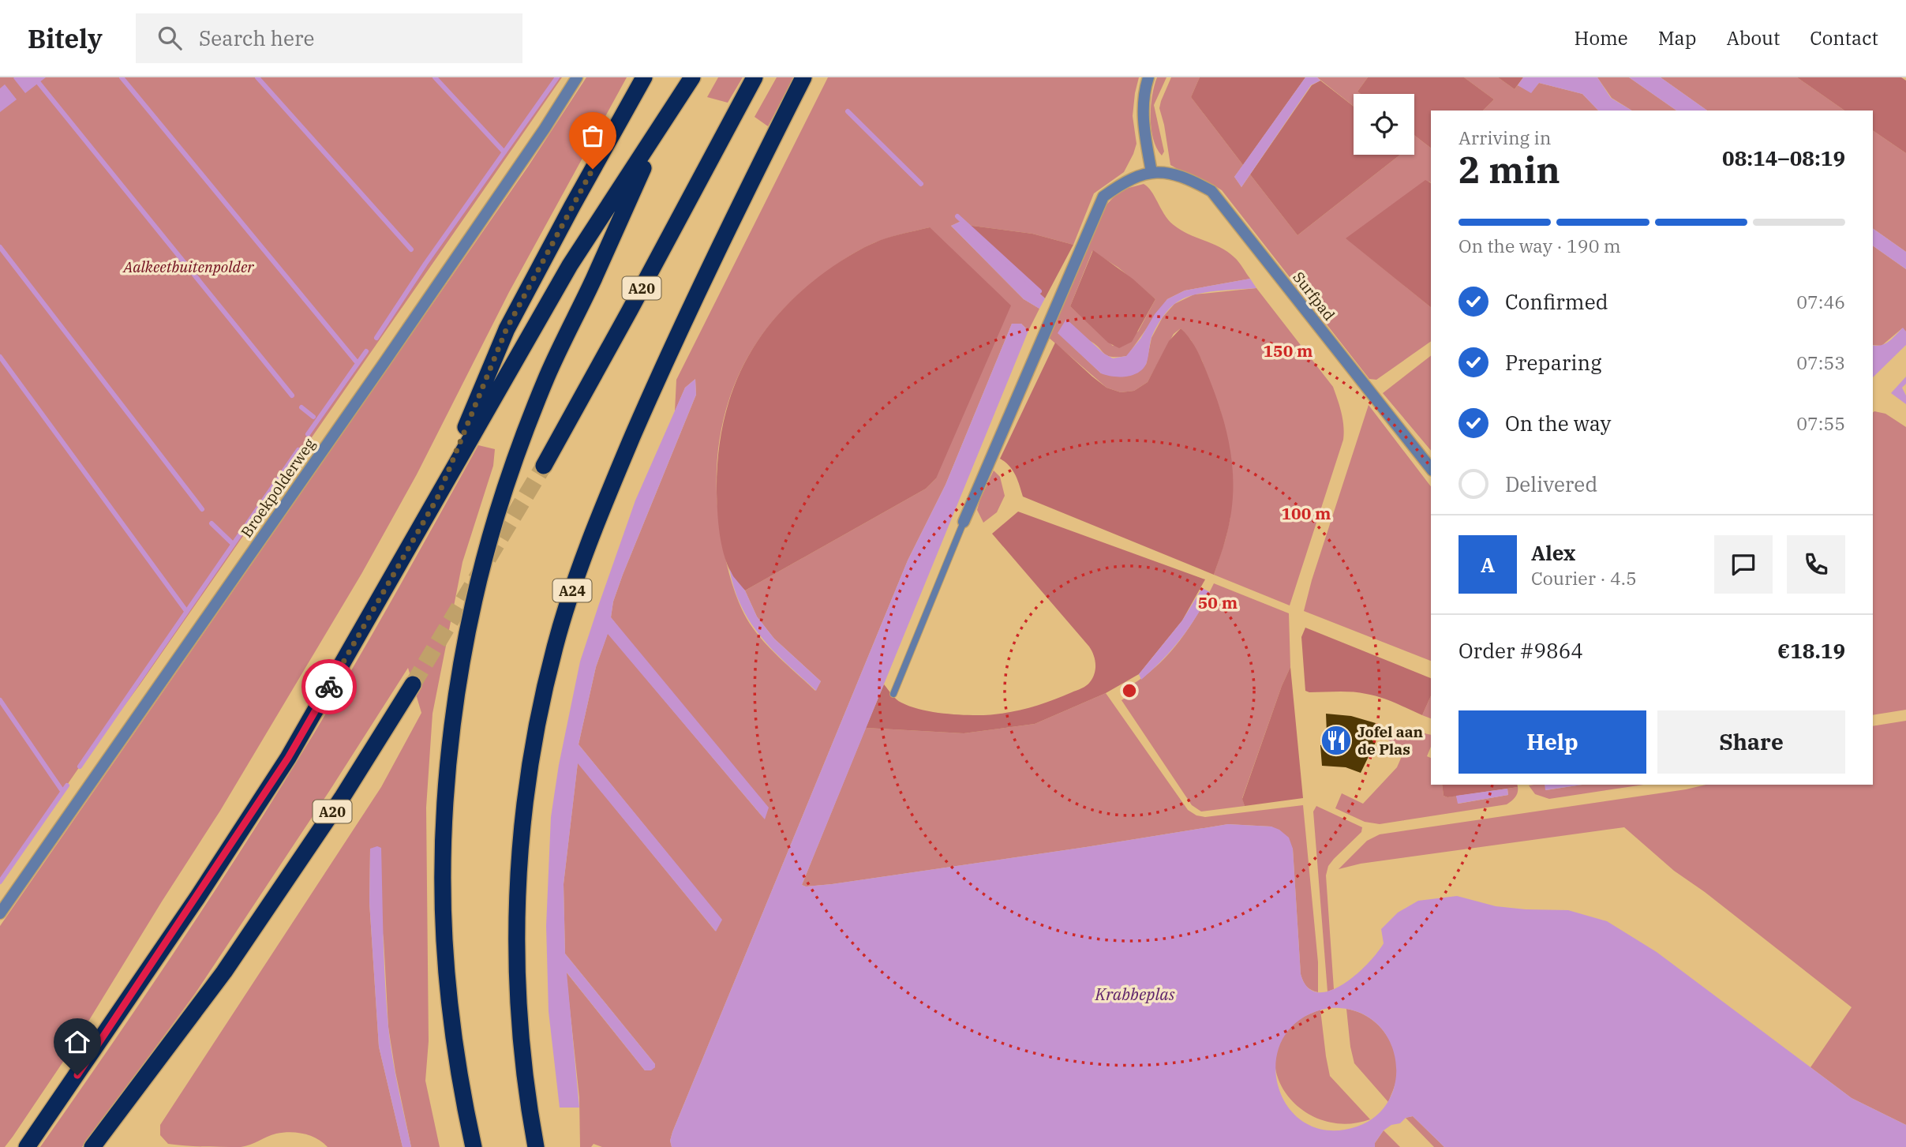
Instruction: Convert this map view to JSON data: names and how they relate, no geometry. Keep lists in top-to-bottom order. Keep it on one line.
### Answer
{"streets":{"highway":["A20","A24"],"street":["Surfpad","Broekpolderweg"]},"water":["Krabbeplas"],"parks":["Aalkeetbuitenpolder"],"places":{"restaurant":["Jofel aan de Plas"]},"page":{"header":"Bitely","search":"Search here","nav":["Home","Map","About","Contact"],"heading":["2 min","Arriving in","08:14–08:19"],"panel":["Alex","Courier · 4.5","Order #9864","€18.19"],"bar":"On the way · 190 m","list":[["Confirmed","07:46"],["Preparing","07:53"],["On the way","07:55"],"Delivered"],"round":"A","buttons":["Help","Share"]},"rings":["150 m","100 m","50 m"]}
